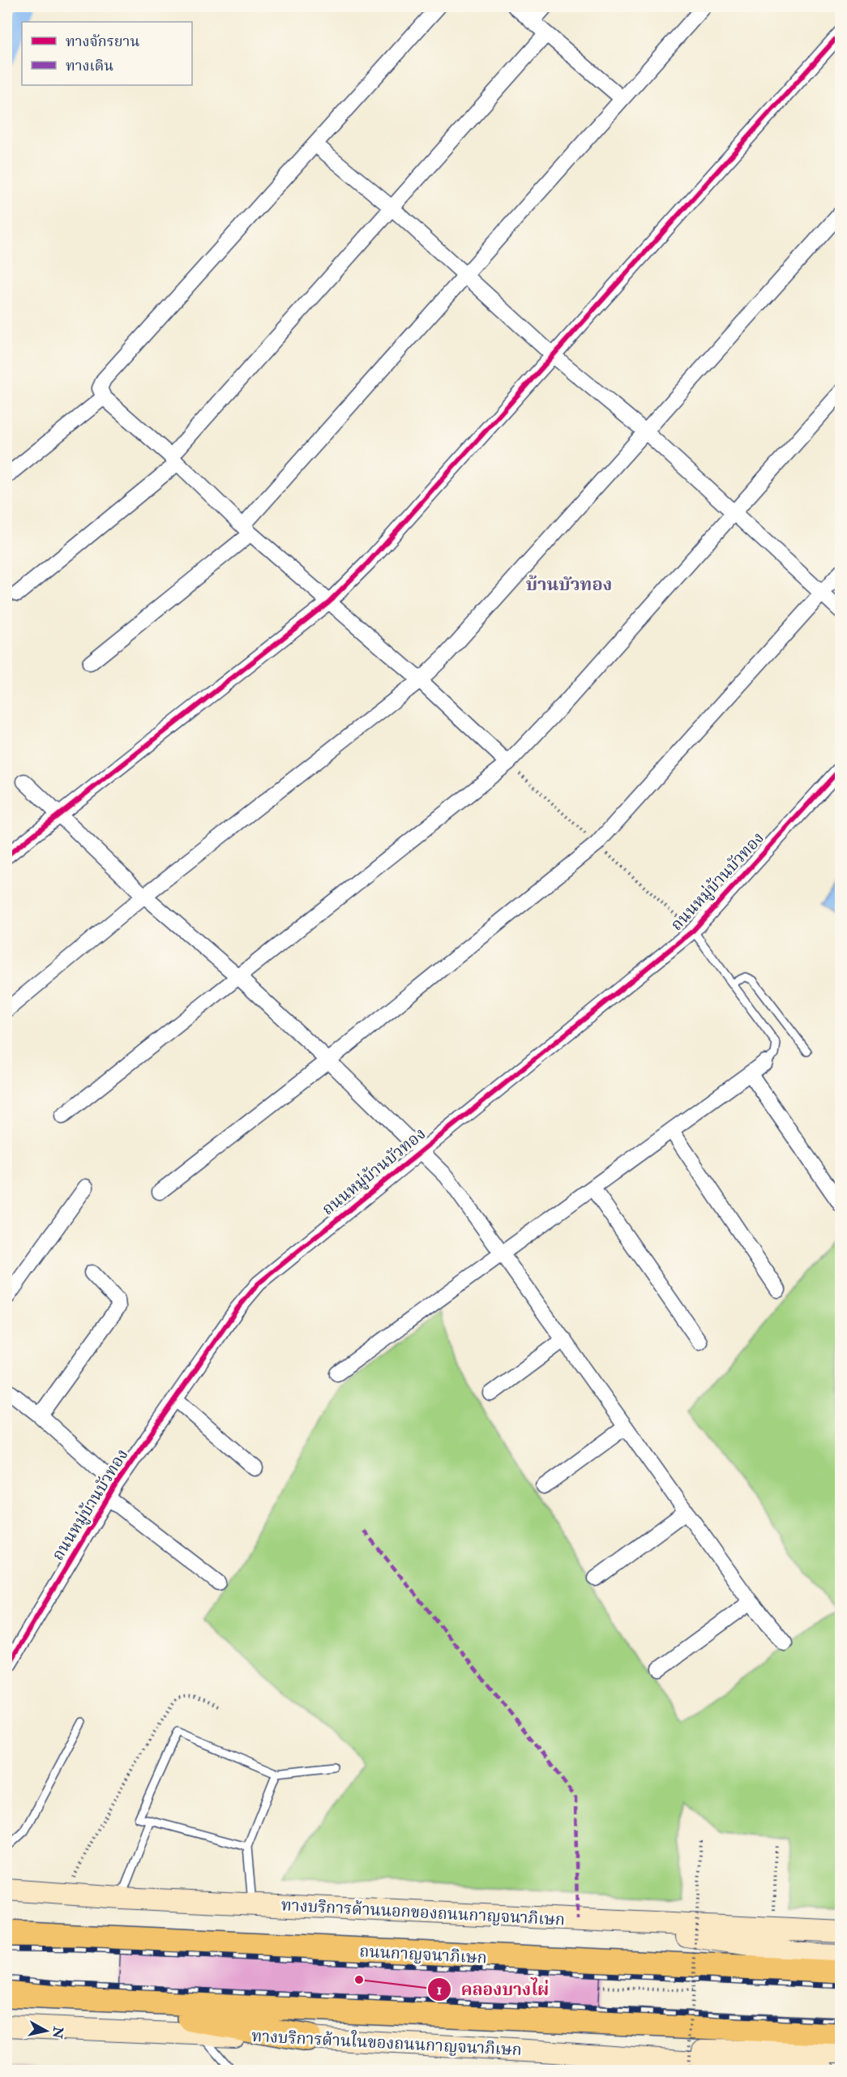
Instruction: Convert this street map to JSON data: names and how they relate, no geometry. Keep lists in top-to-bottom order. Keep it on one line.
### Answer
{"streets":{"highway":["ถนนกาญจนาภิเษก"],"main road":["ทางบริการด้านนอกของถนนกาญจนาภิเษก","ทางบริการด้านในของถนนกาญจนาภิเษก"],"street":["ถนนหมู่บ้านบัวทอง"]},"districts":["บ้านบัวทอง"],"places":["คลองบางไผ่"],"legend":["ทางจักรยาน","ทางเดิน"],"north":"right"}
